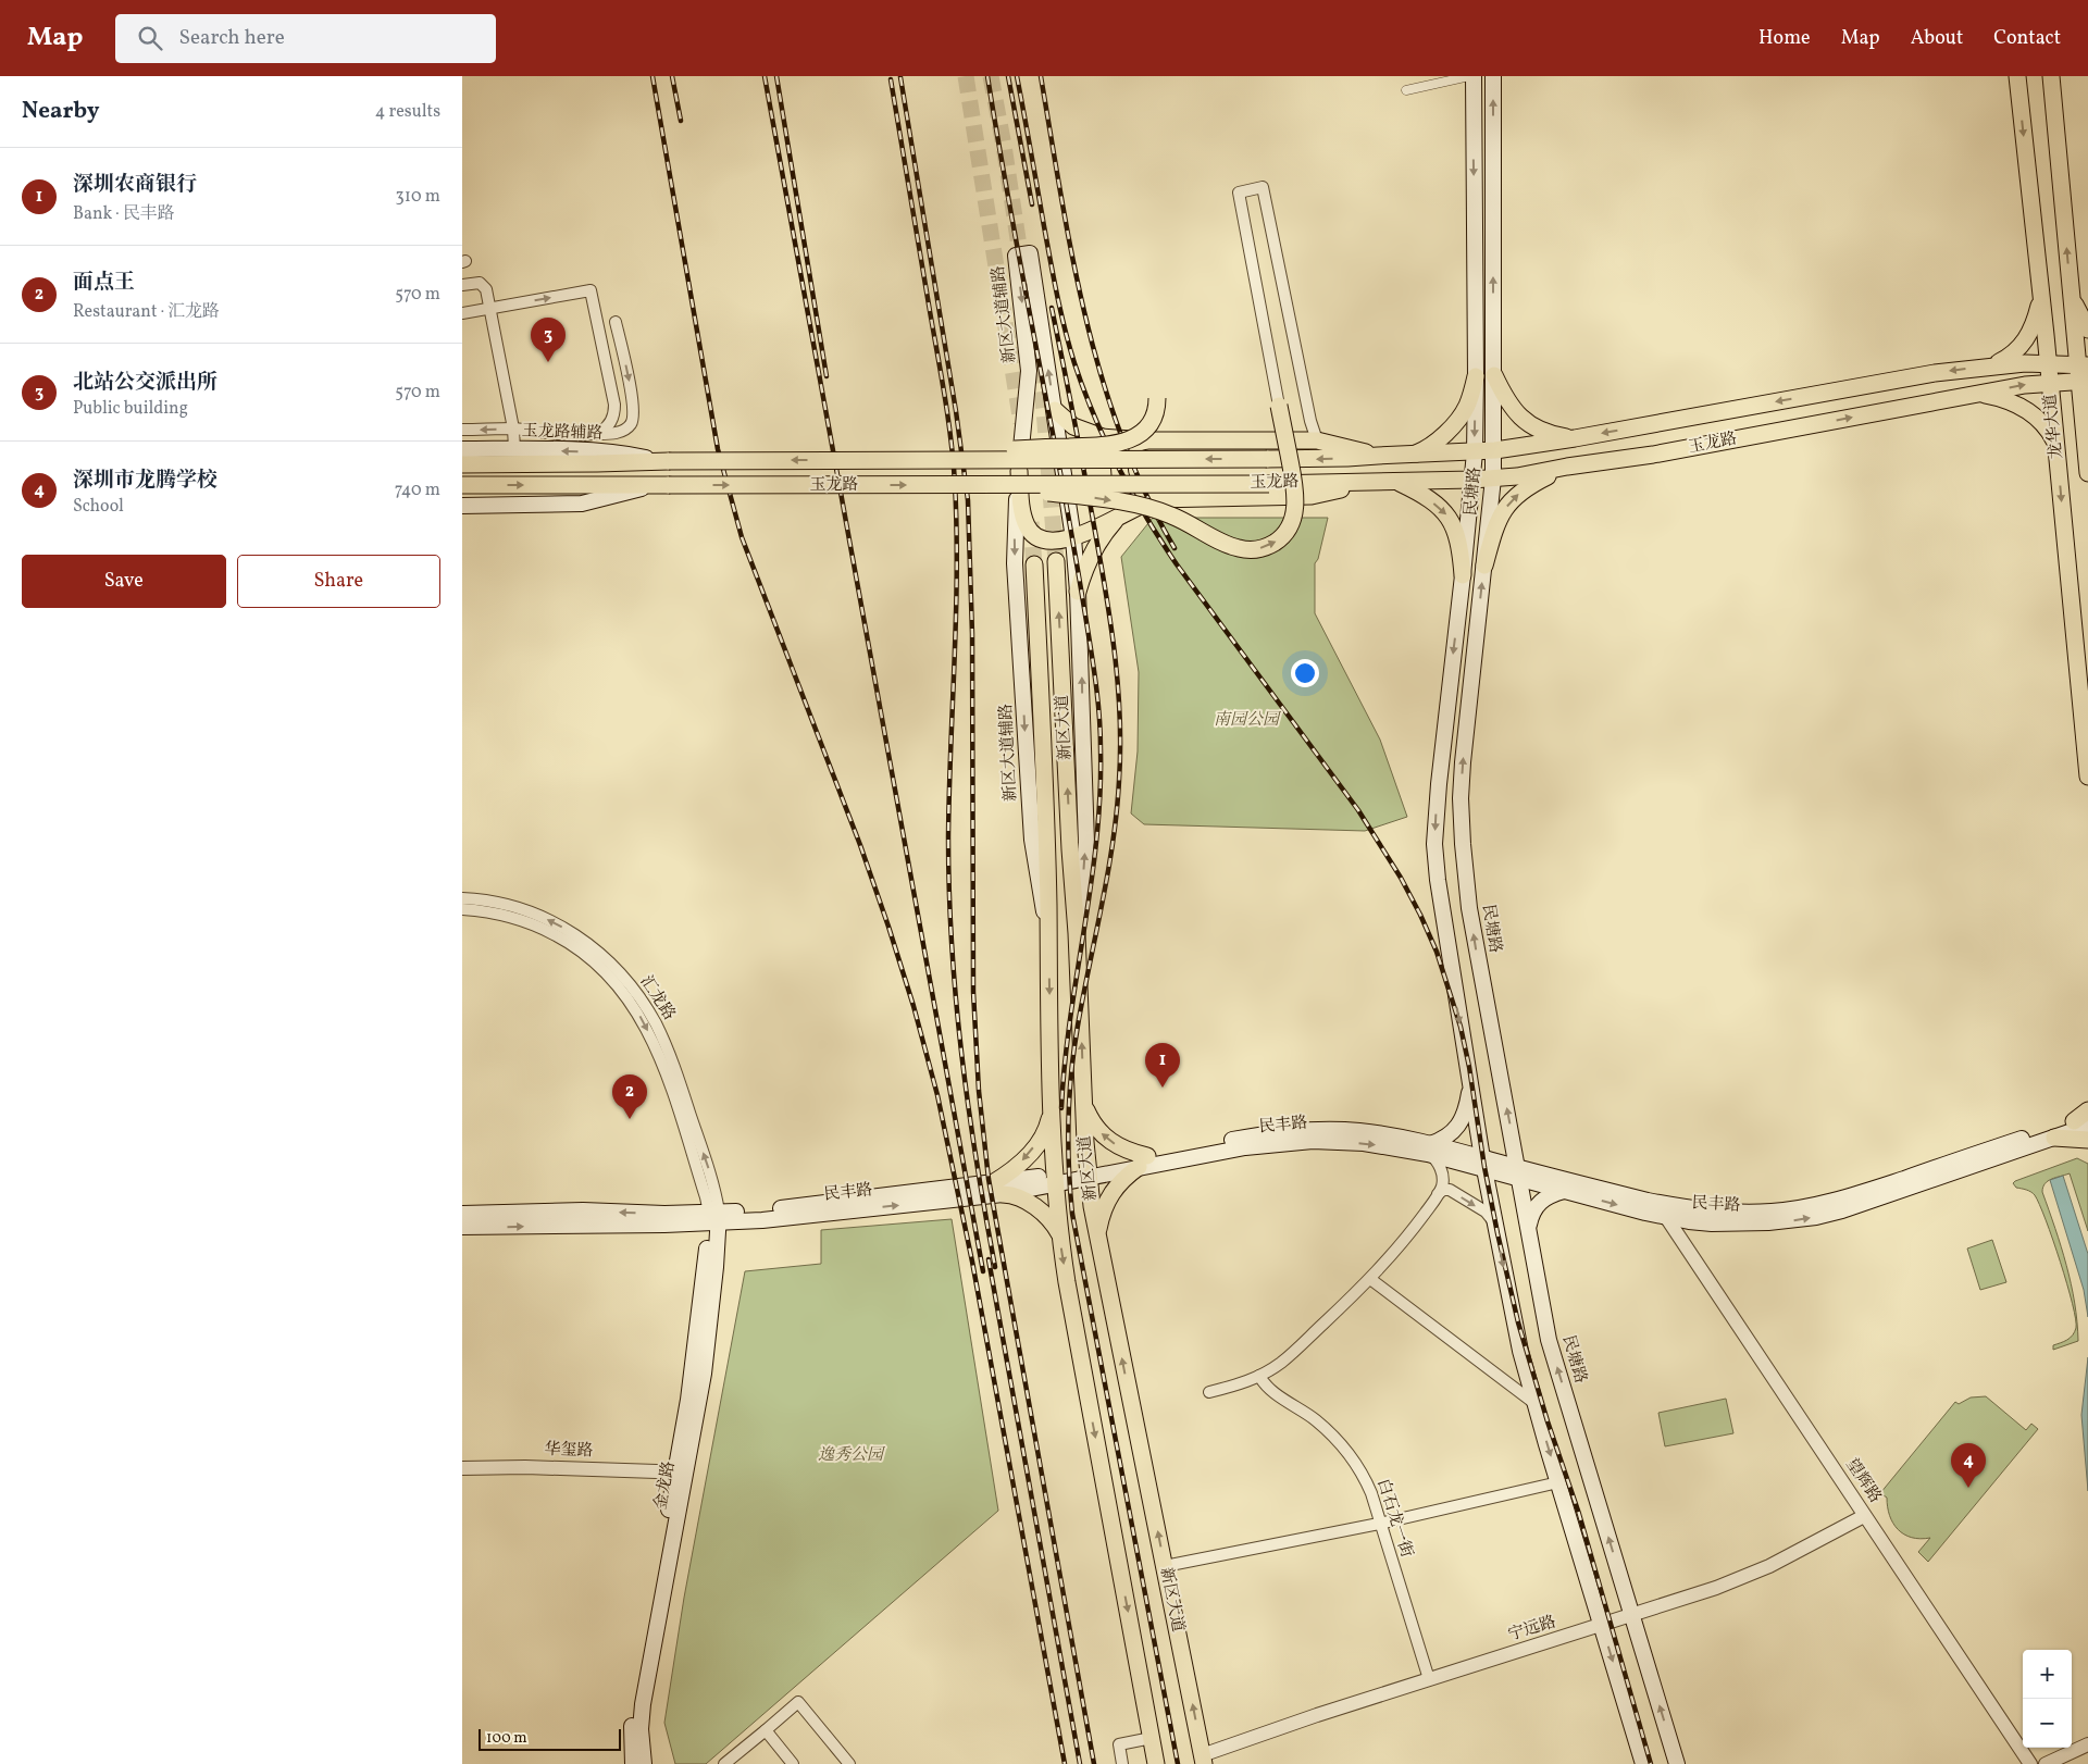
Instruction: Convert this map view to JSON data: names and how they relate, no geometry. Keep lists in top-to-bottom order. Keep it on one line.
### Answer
{"streets":{"main road":["新区大道辅路","龙华大道","玉龙路辅路","玉龙路","民塘路","新区大道","民丰路","金龙路"],"street":["汇龙路","华玺路","望辉路","白石龙一街","宁远路"]},"crossings":[["新区大道辅路","新区大道"],["龙华大道","玉龙路"],["玉龙路辅路","玉龙路"],["玉龙路","民塘路"],["民塘路","民丰路"],["民塘路","宁远路"],["新区大道","民丰路"],["新区大道","宁远路"],["汇龙路","民丰路"],["汇龙路","金龙路"],["民丰路","望辉路"],["民丰路","金龙路"],["华玺路","金龙路"],["望辉路","宁远路"],["白石龙一街","宁远路"]],"parks":["南园公园","逸秀公园"],"scale_bar":"100 m","page":{"header":"Map","search":"Search here","nav":["Home","Map","About","Contact"],"heading":["Nearby","4 results"],"list":[{"mark":"1","name":"深圳农商银行","note":"Bank · 民丰路","value":"310 m"},{"mark":"2","name":"面点王","note":"Restaurant · 汇龙路","value":"570 m"},{"mark":"3","name":"北站公交派出所","note":"Public building","value":"570 m"},{"mark":"4","name":"深圳市龙腾学校","note":"School","value":"740 m"}],"pins":["3","1","2","4"],"buttons":["Save","Share"],"map_buttons":["+","−"],"scale":"100 m"}}
